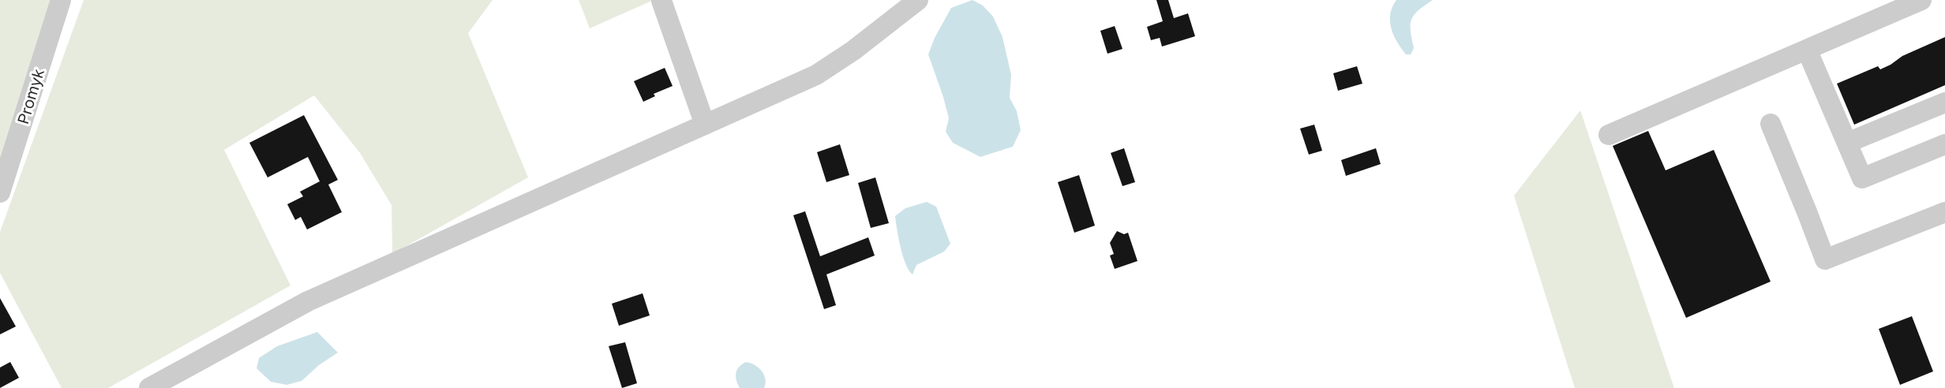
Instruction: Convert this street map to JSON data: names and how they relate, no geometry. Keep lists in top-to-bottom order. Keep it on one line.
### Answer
{"streets":{"street":["Promyk"]}}
